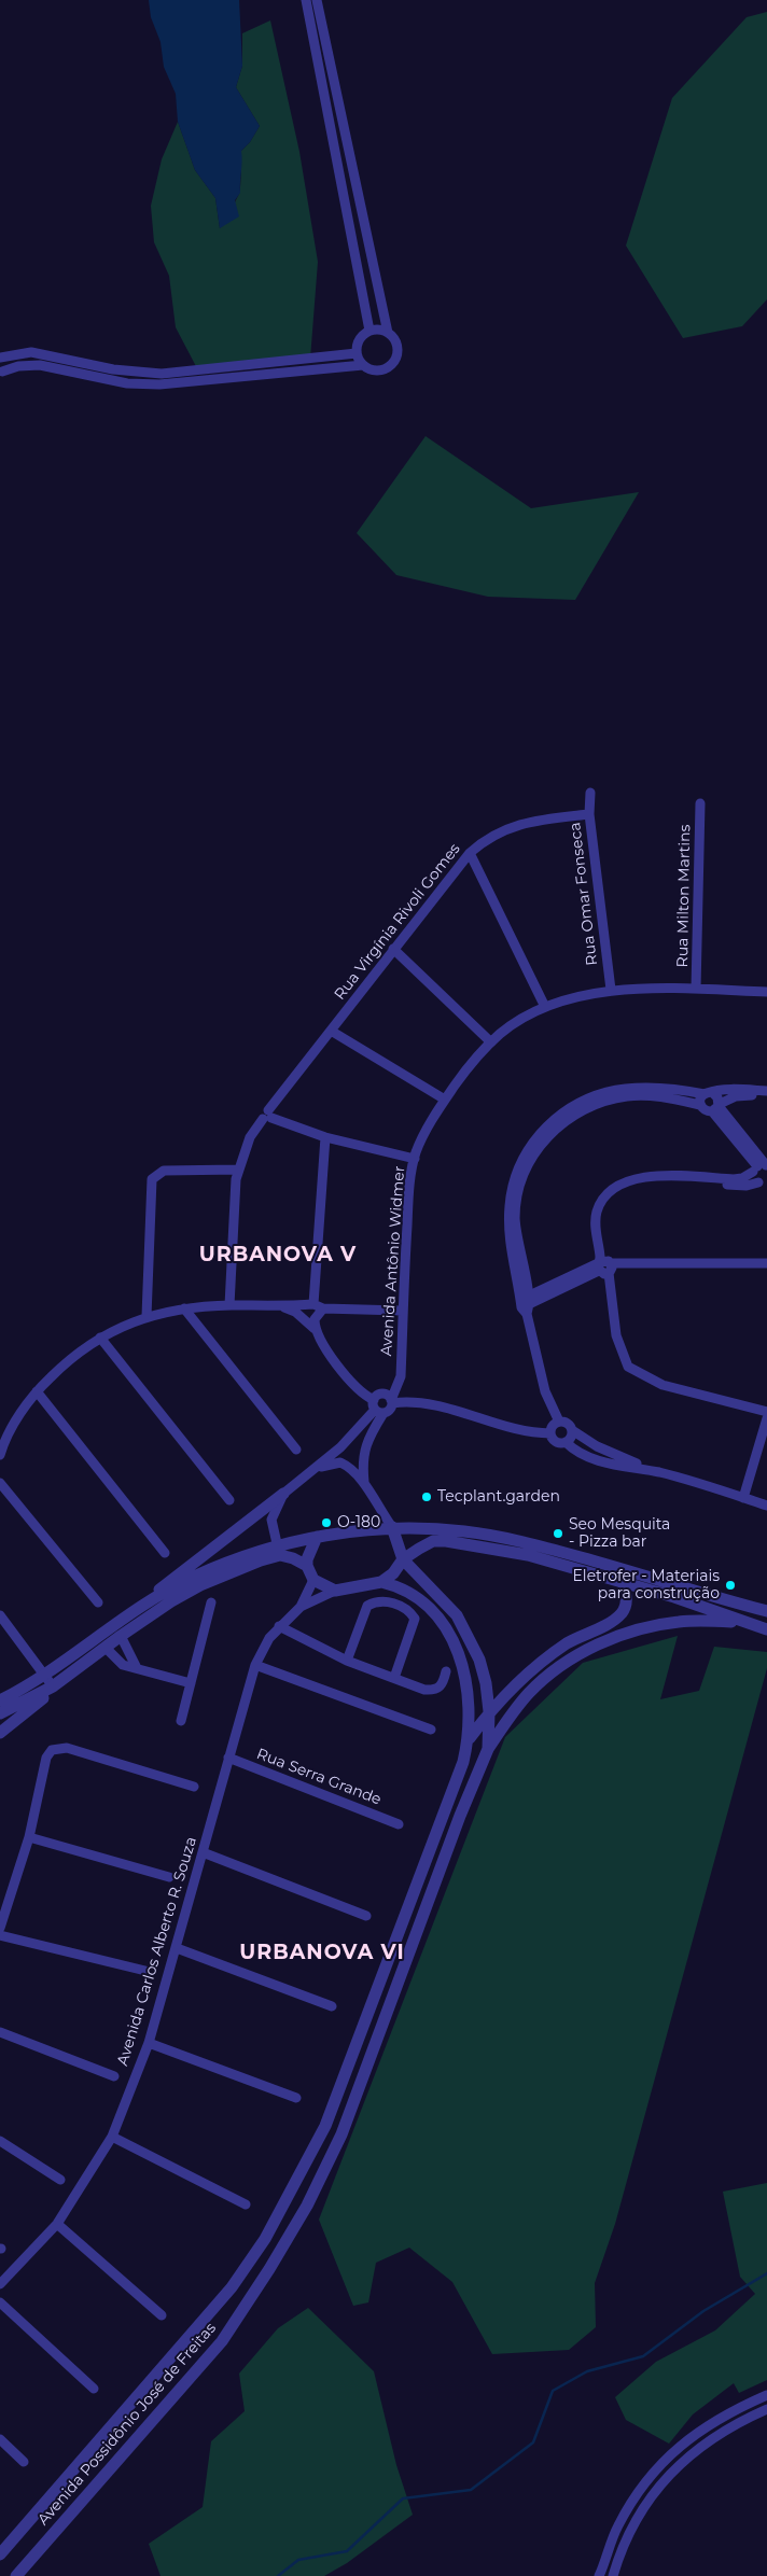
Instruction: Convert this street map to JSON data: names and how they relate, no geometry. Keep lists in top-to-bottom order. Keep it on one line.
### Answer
{"streets":{"street":["Rua Omar Fonseca","Rua Milton Martins","Rua Virgínia Rivoli Gomes","Avenida Antônio Widmer","Rua Serra Grande","Avenida Carlos Alberto R. Souza","Avenida Possidônio José de Freitas"]},"crossings":[["Rua Omar Fonseca","Rua Virgínia Rivoli Gomes"],["Rua Omar Fonseca","Avenida Antônio Widmer"],["Rua Milton Martins","Avenida Antônio Widmer"],["Rua Serra Grande","Avenida Carlos Alberto R. Souza"]],"districts":["URBANOVA V","URBANOVA VI"],"places":["Tecplant.garden","O-180","Seo Mesquita - Pizza bar","Eletrofer - Materiais para construção"]}
